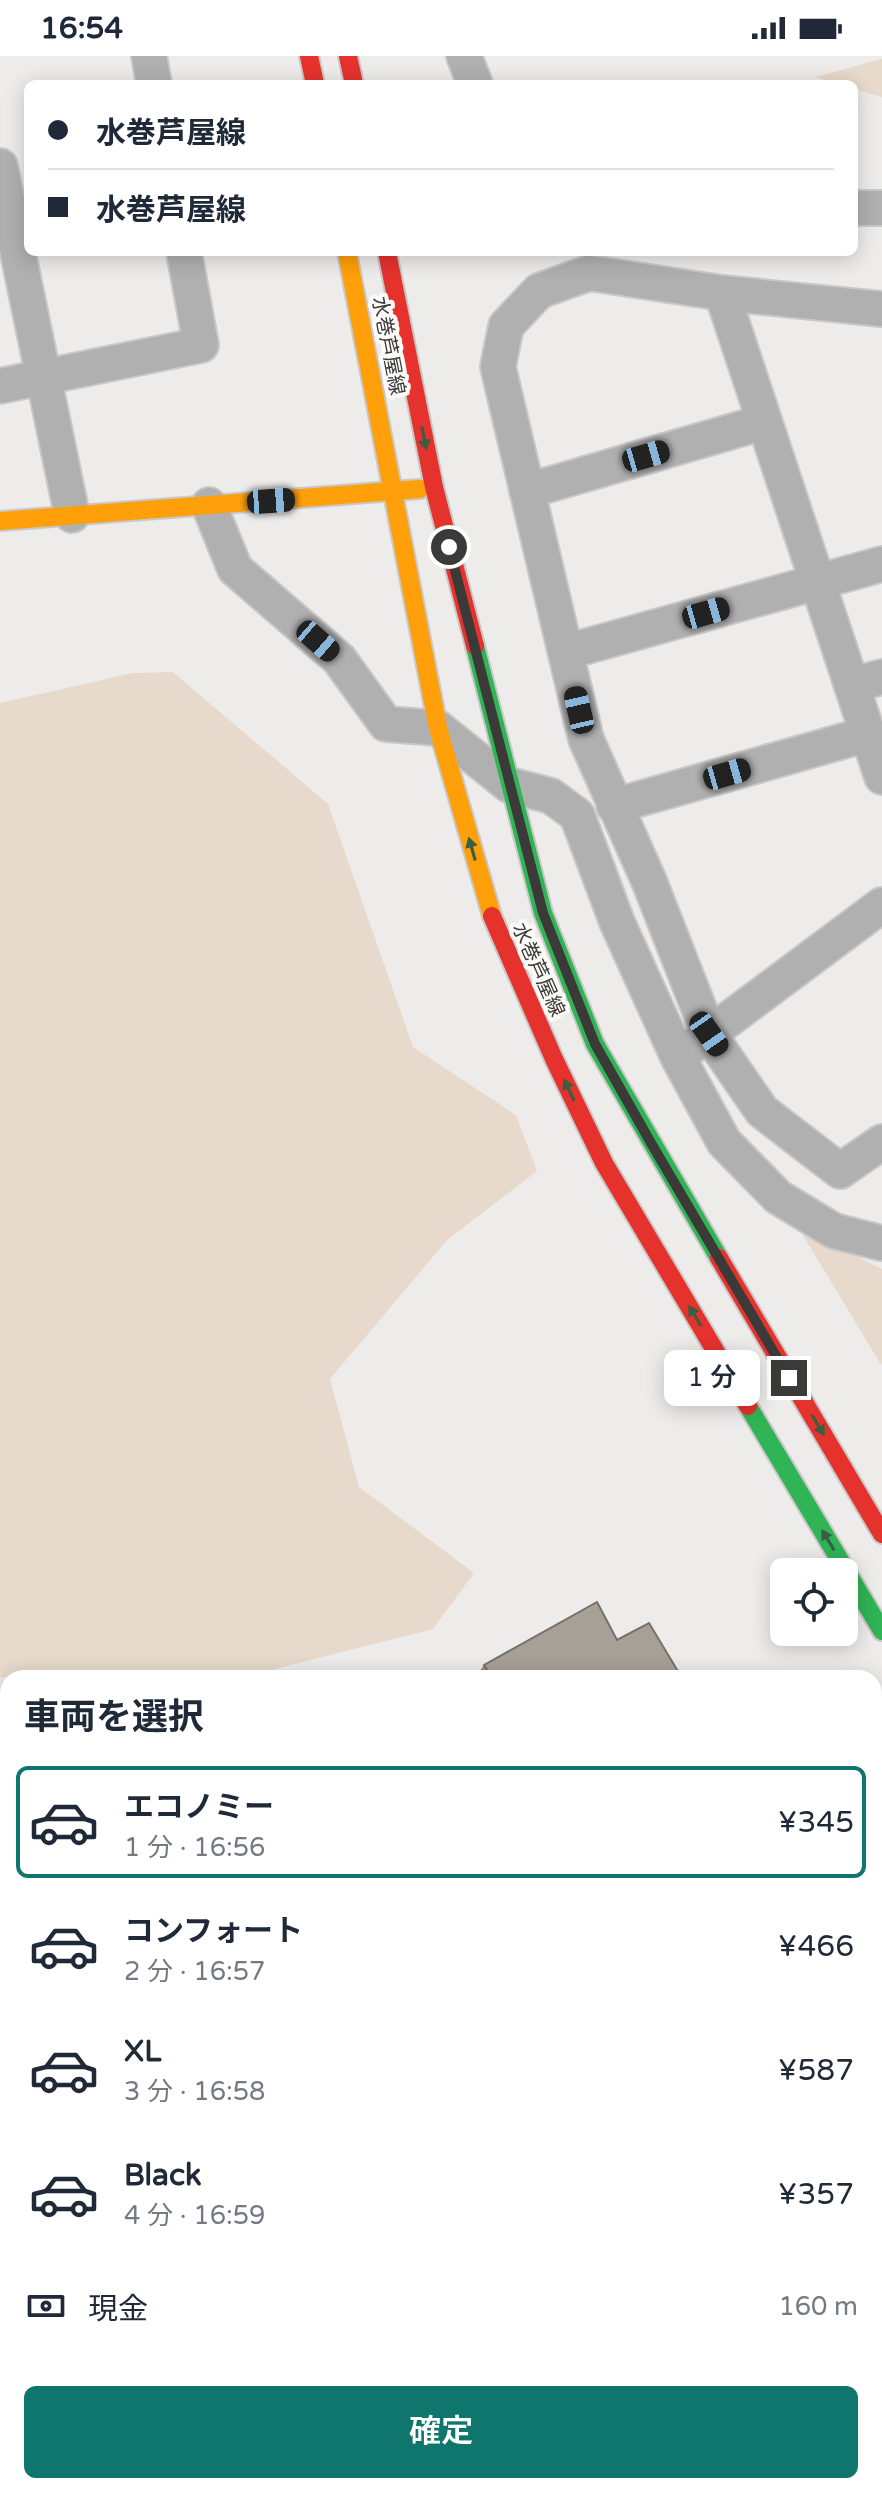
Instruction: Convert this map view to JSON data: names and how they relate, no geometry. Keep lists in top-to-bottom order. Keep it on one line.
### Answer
{"streets":{"main road":["水巻芦屋線"]},"page":{"status":"16:54","banner":["水巻芦屋線","水巻芦屋線"],"bubble":"1 分","heading":"車両を選択","list":[{"name":"エコノミー","note":"1 分 · 16:56","value":"¥345"},{"name":"コンフォート","note":"2 分 · 16:57","value":"¥466"},{"name":"XL","note":"3 分 · 16:58","value":"¥587"},{"name":"Black","note":"4 分 · 16:59","value":"¥357"}],"pay":["現金","160 m"],"buttons":"確定"}}
